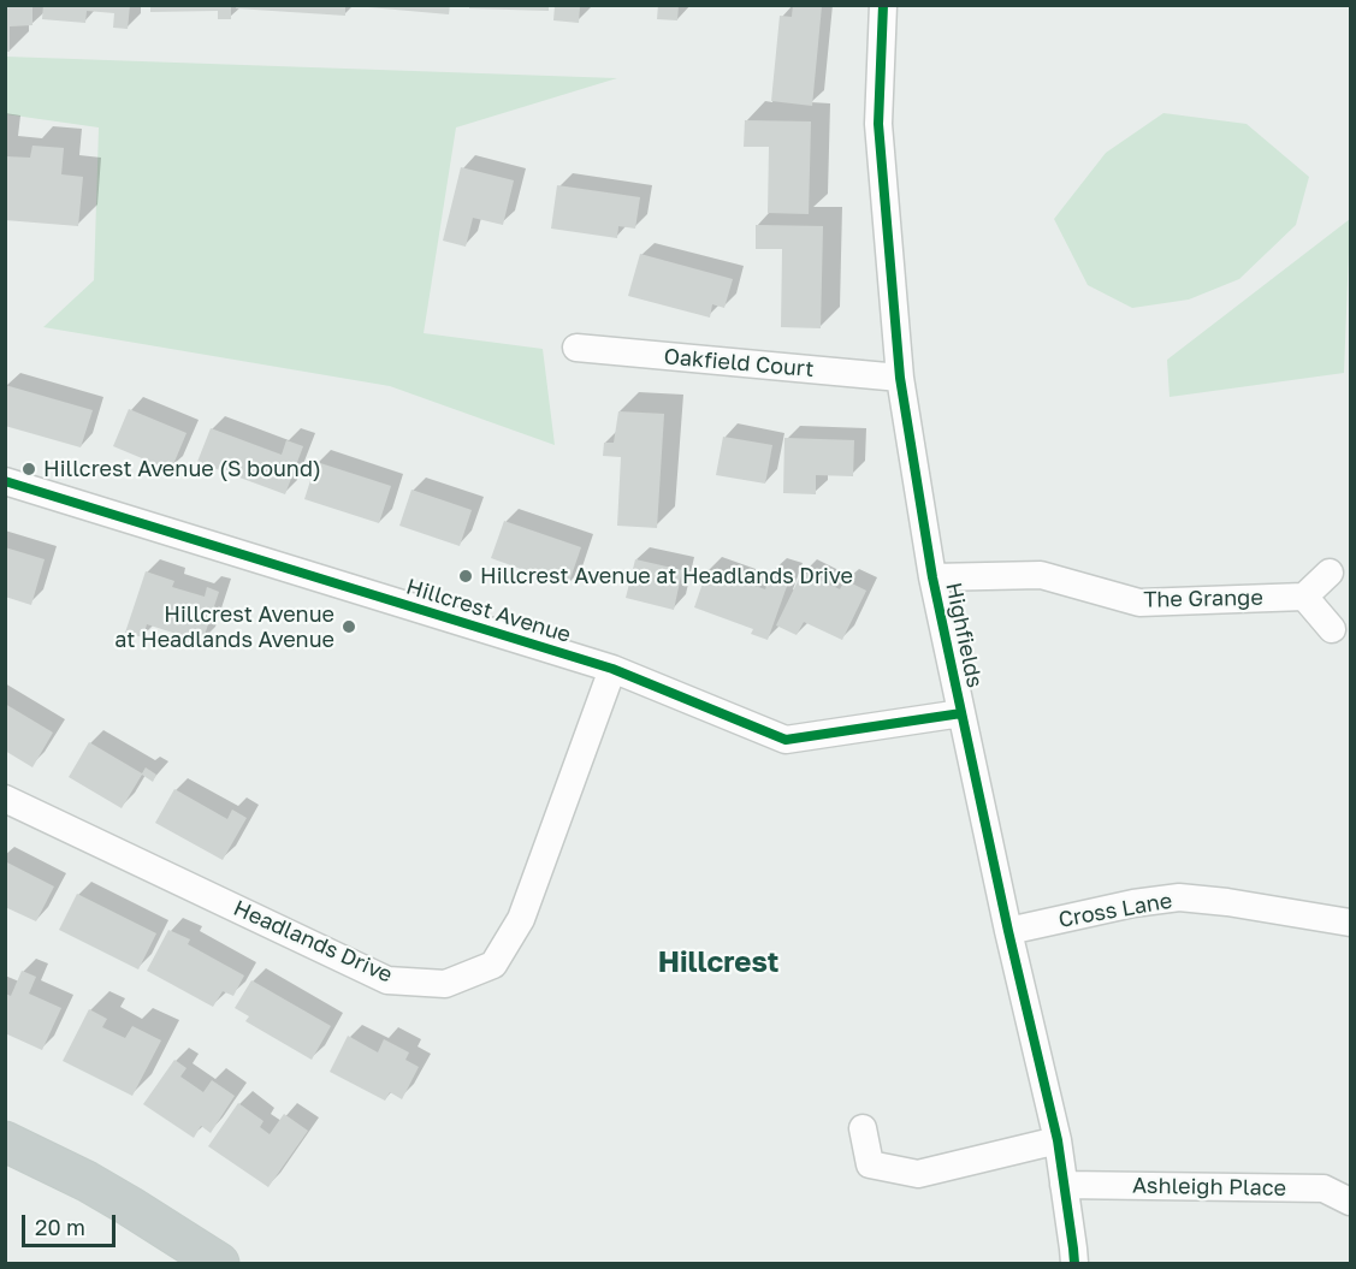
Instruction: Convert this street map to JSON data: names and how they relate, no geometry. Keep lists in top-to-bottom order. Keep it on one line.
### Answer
{"streets":{"street":["Oakfield Court","The Grange","Hillcrest Avenue","Highfields","Cross Lane","Headlands Drive","Ashleigh Place"]},"crossings":[["Oakfield Court","Highfields"],["The Grange","Highfields"],["Hillcrest Avenue","Highfields"],["Hillcrest Avenue","Headlands Drive"],["Highfields","Cross Lane"],["Highfields","Ashleigh Place"]],"districts":["Hillcrest"],"places":["Hillcrest Avenue (S bound)","Hillcrest Avenue at Headlands Drive","Hillcrest Avenue at Headlands Avenue"],"scale_bar":"20 m"}
